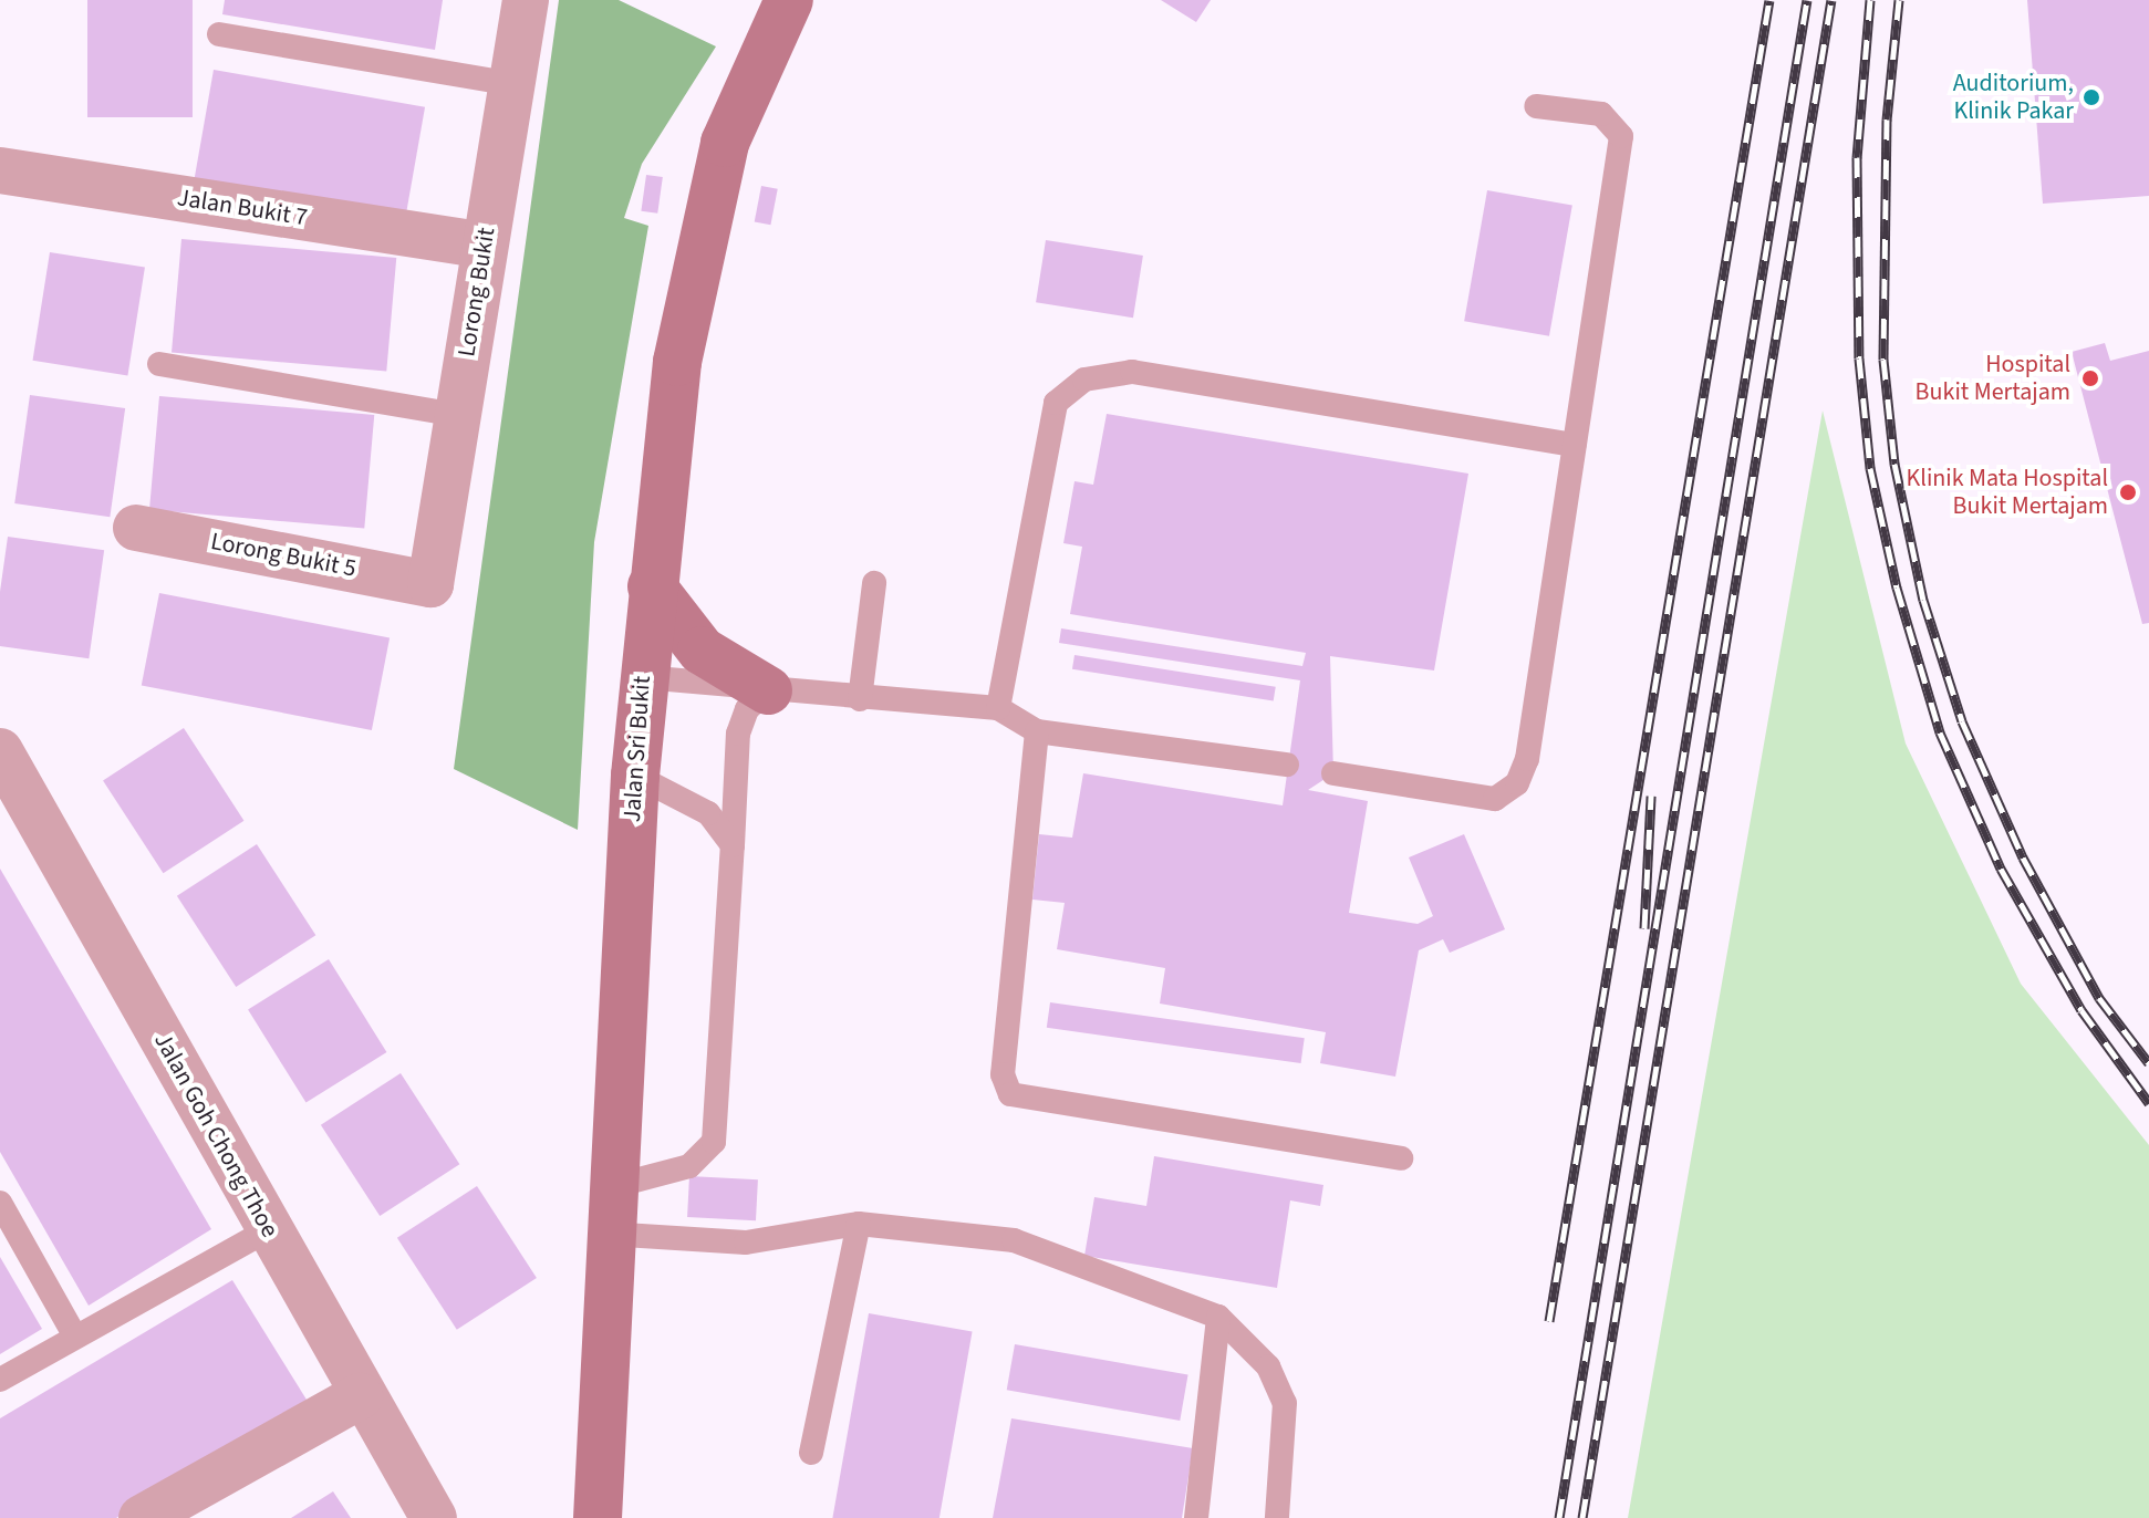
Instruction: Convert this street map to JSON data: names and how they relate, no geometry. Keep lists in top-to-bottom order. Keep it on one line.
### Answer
{"streets":{"street":["Jalan Bukit 7","Lorong Bukit","Lorong Bukit 5","Jalan Sri Bukit","Jalan Goh Chong Thoe"]},"crossings":[["Jalan Bukit 7","Lorong Bukit"],["Lorong Bukit","Lorong Bukit 5"]],"places":["Auditorium, Klinik Pakar","Hospital Bukit Mertajam","Klinik Mata Hospital Bukit Mertajam"]}
